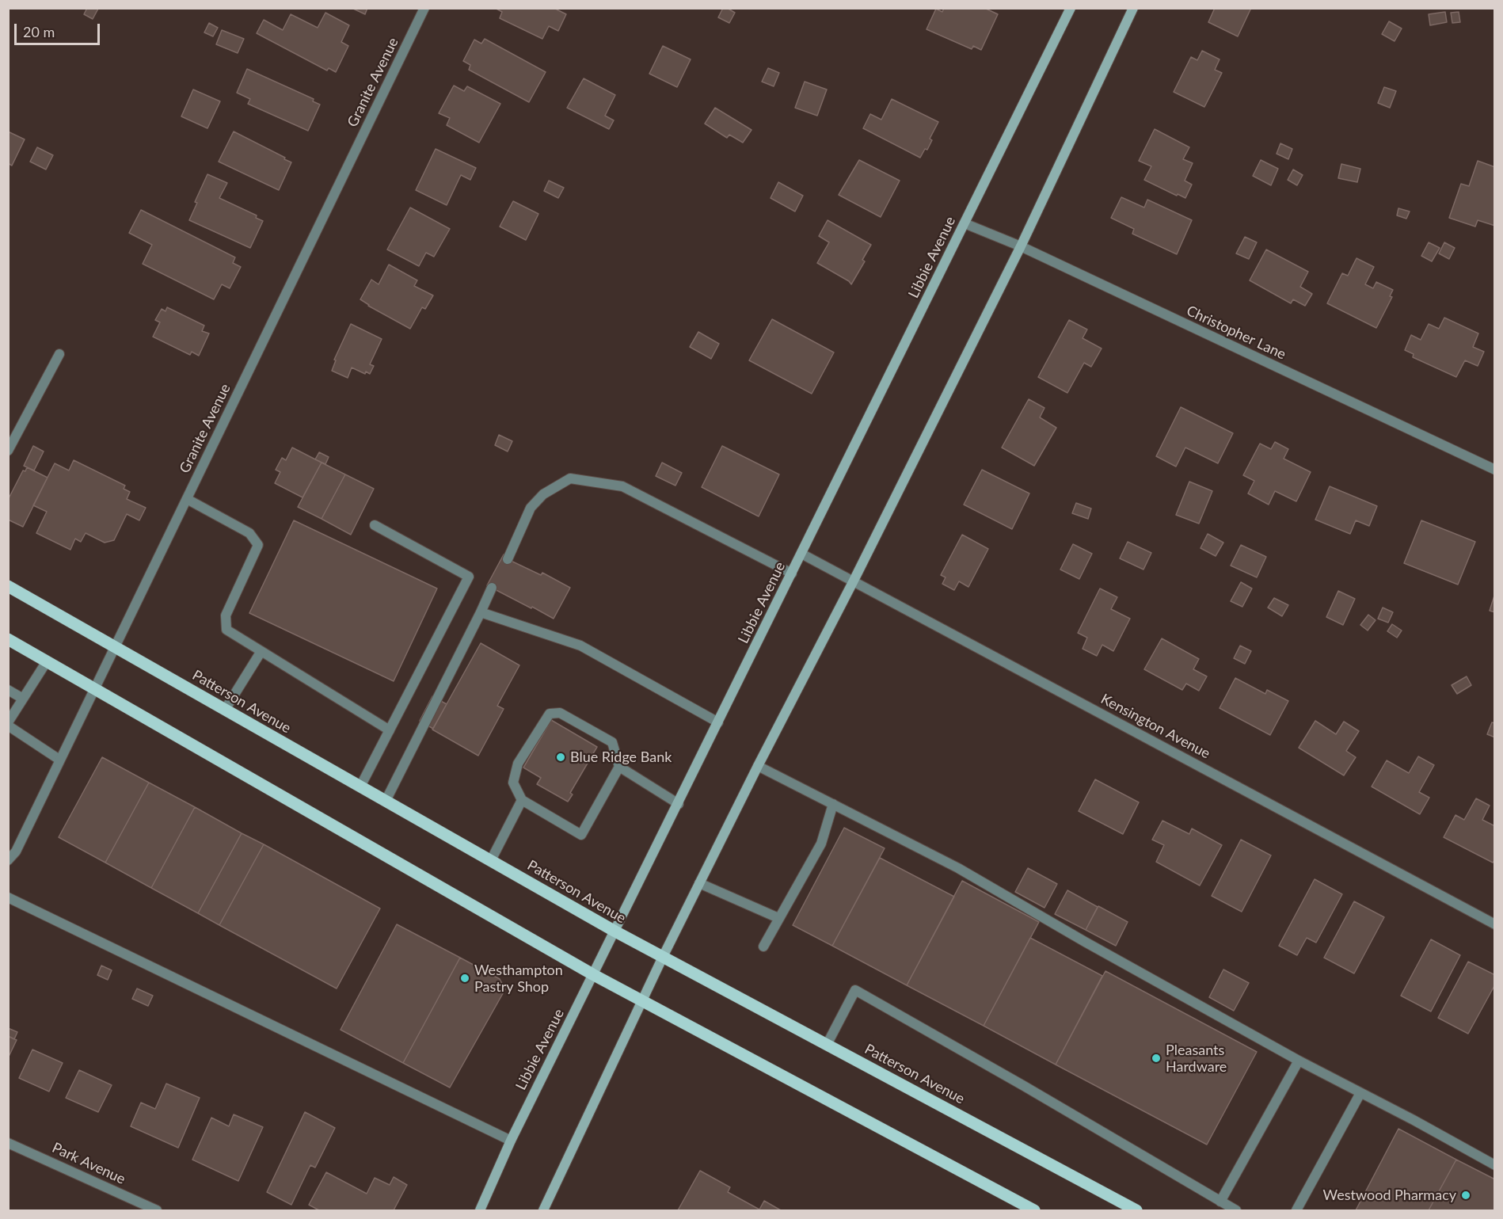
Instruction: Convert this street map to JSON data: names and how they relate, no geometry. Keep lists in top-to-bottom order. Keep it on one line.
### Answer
{"streets":{"main road":["Libbie Avenue","Patterson Avenue"],"street":["Granite Avenue","Christopher Lane","Kensington Avenue","Park Avenue"]},"crossings":[["Granite Avenue","Patterson Avenue"],["Libbie Avenue","Christopher Lane"],["Libbie Avenue","Patterson Avenue"],["Libbie Avenue","Kensington Avenue"]],"places":["Blue Ridge Bank","Westhampton Pastry Shop","Pleasants Hardware","Westwood Pharmacy"],"scale_bar":"20 m"}
